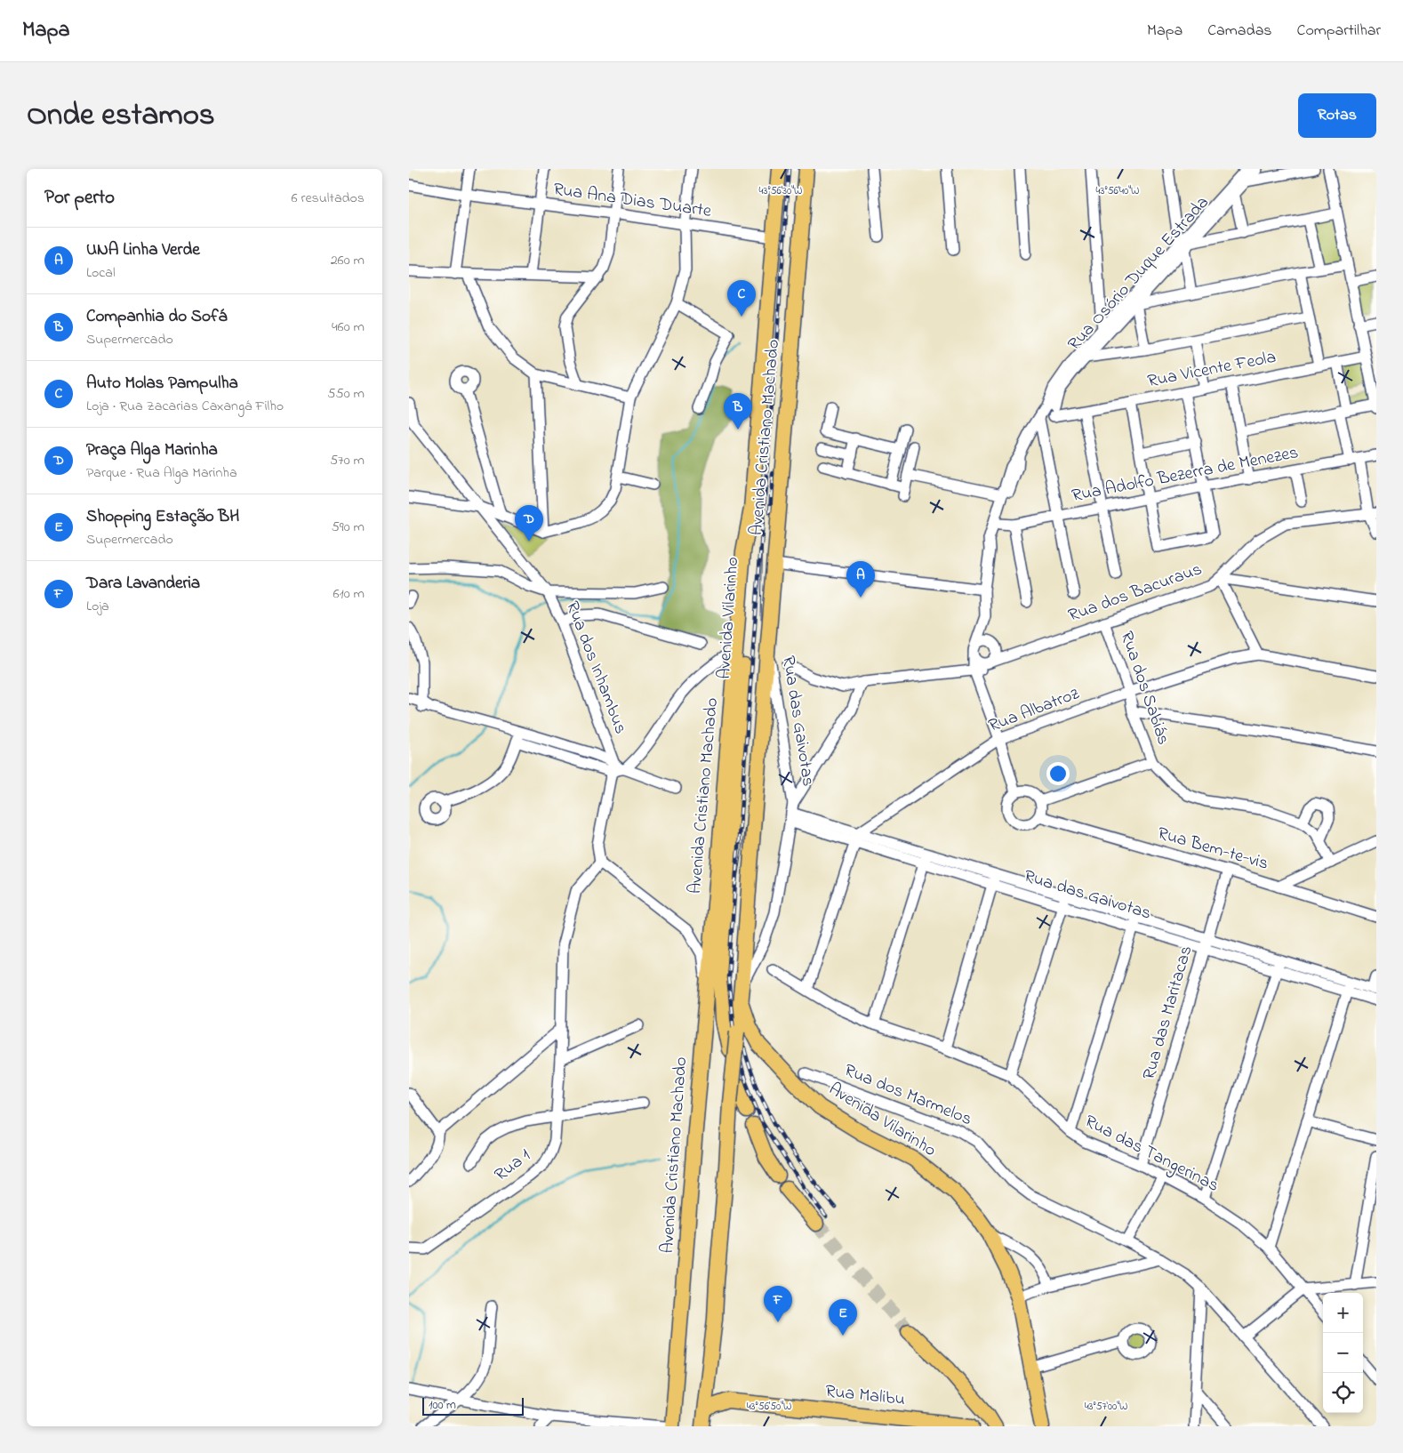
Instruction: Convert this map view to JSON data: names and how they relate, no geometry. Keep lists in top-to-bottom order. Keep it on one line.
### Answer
{"streets":{"highway":["Avenida Cristiano Machado","Avenida Vilarinho","Rua Malibu"],"street":["Rua Ana Dias Duarte","Rua Osório Duque Estrada","Rua Vicente Feola","Rua Adolfo Bezerra de Menezes","Rua dos Bacuraus","Rua dos Inhambus","Rua dos Sabiás","Rua Albatroz","Rua das Gaivotas","Rua Bem-te-vis","Rua das Maritacas","Rua dos Marmelos","Rua das Tangerinas","Rua 1"]},"crossings":[["Rua Ana Dias Duarte","Avenida Cristiano Machado"],["Rua Osório Duque Estrada","Rua Vicente Feola"],["Rua Osório Duque Estrada","Rua Adolfo Bezerra de Menezes"],["Rua Osório Duque Estrada","Rua dos Bacuraus"],["Avenida Cristiano Machado","Avenida Vilarinho"],["Avenida Cristiano Machado","Rua das Gaivotas"],["Avenida Cristiano Machado","Rua Malibu"],["Rua Adolfo Bezerra de Menezes","Rua dos Bacuraus"],["Rua dos Bacuraus","Rua dos Sabiás"],["Rua dos Sabiás","Rua Albatroz"],["Rua Albatroz","Rua das Gaivotas"],["Rua das Gaivotas","Rua das Maritacas"],["Rua Bem-te-vis","Rua das Maritacas"],["Rua das Maritacas","Rua das Tangerinas"]],"scale_bar":"100 m","page":{"header":"Mapa","nav":["Mapa","Camadas","Compartilhar"],"title":"Onde estamos","buttons":"Rotas","heading":["Por perto","6 resultados"],"list":[{"mark":"A","name":"UNA Linha Verde","note":"Local","value":"260 m"},{"mark":"B","name":"Companhia do Sofá","note":"Supermercado","value":"460 m"},{"mark":"C","name":"Auto Molas Pampulha","note":"Loja · Rua Zacarias Caxangá Filho","value":"550 m"},{"mark":"D","name":"Praça Alga Marinha","note":"Parque · Rua Alga Marinha","value":"570 m"},{"mark":"E","name":"Shopping Estação BH","note":"Supermercado","value":"590 m"},{"mark":"F","name":"Dara Lavanderia","note":"Loja","value":"610 m"}],"pins":["C","B","D","A","F","E"],"map_buttons":["+","−"],"scale":"100 m"},"coordinates":["43°56'30\"W","43°56'40\"W","43°56'50\"W","43°57'00\"W"]}
